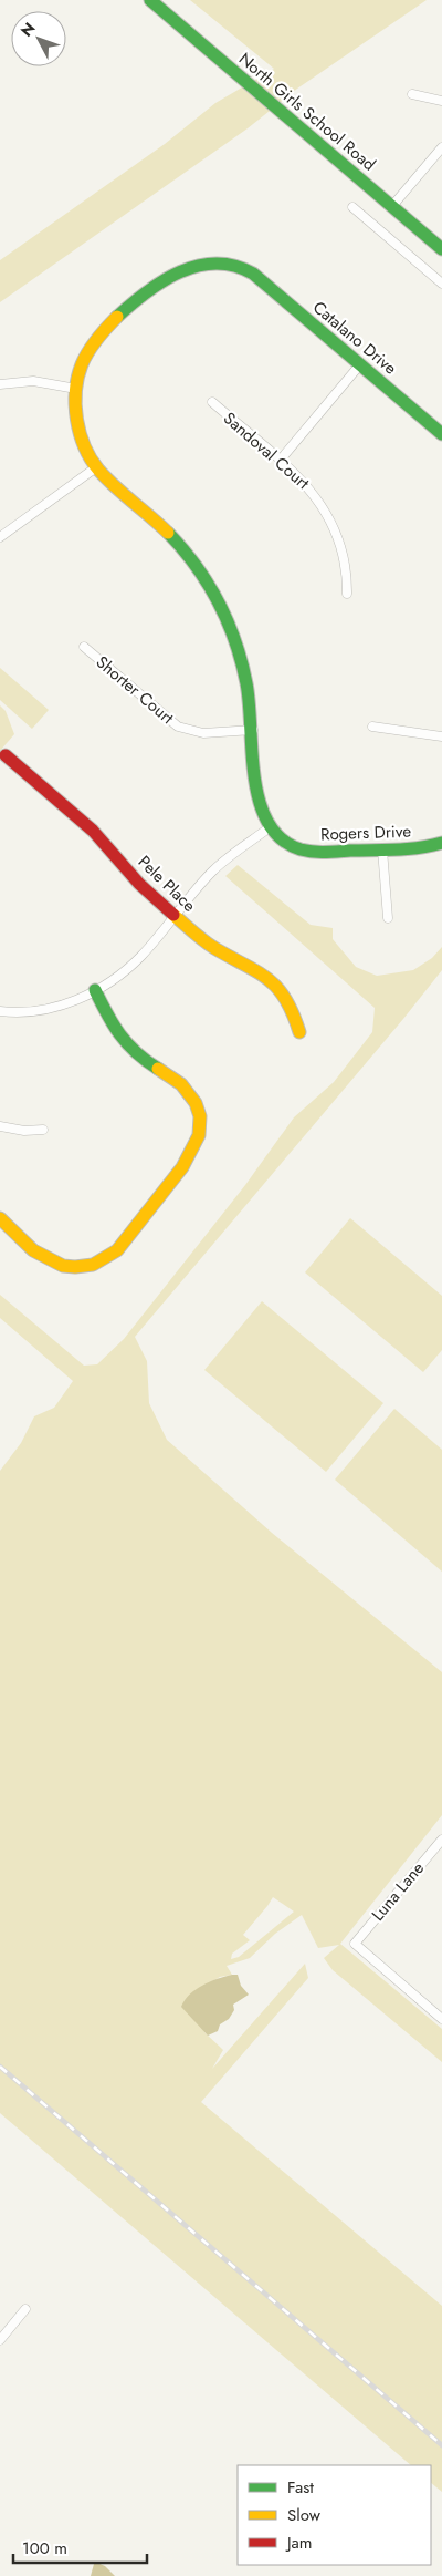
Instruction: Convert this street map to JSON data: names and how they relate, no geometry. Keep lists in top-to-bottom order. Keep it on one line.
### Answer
{"streets":{"street":["North Girls School Road","Catalano Drive","Sandoval Court","Shorter Court","Rogers Drive","Pele Place","Luna Lane"]},"crossings":[["Catalano Drive","Rogers Drive"],["Shorter Court","Rogers Drive"]],"legend":["Fast","Slow","Jam"],"scale_bar":"100 m","north":"top left"}
